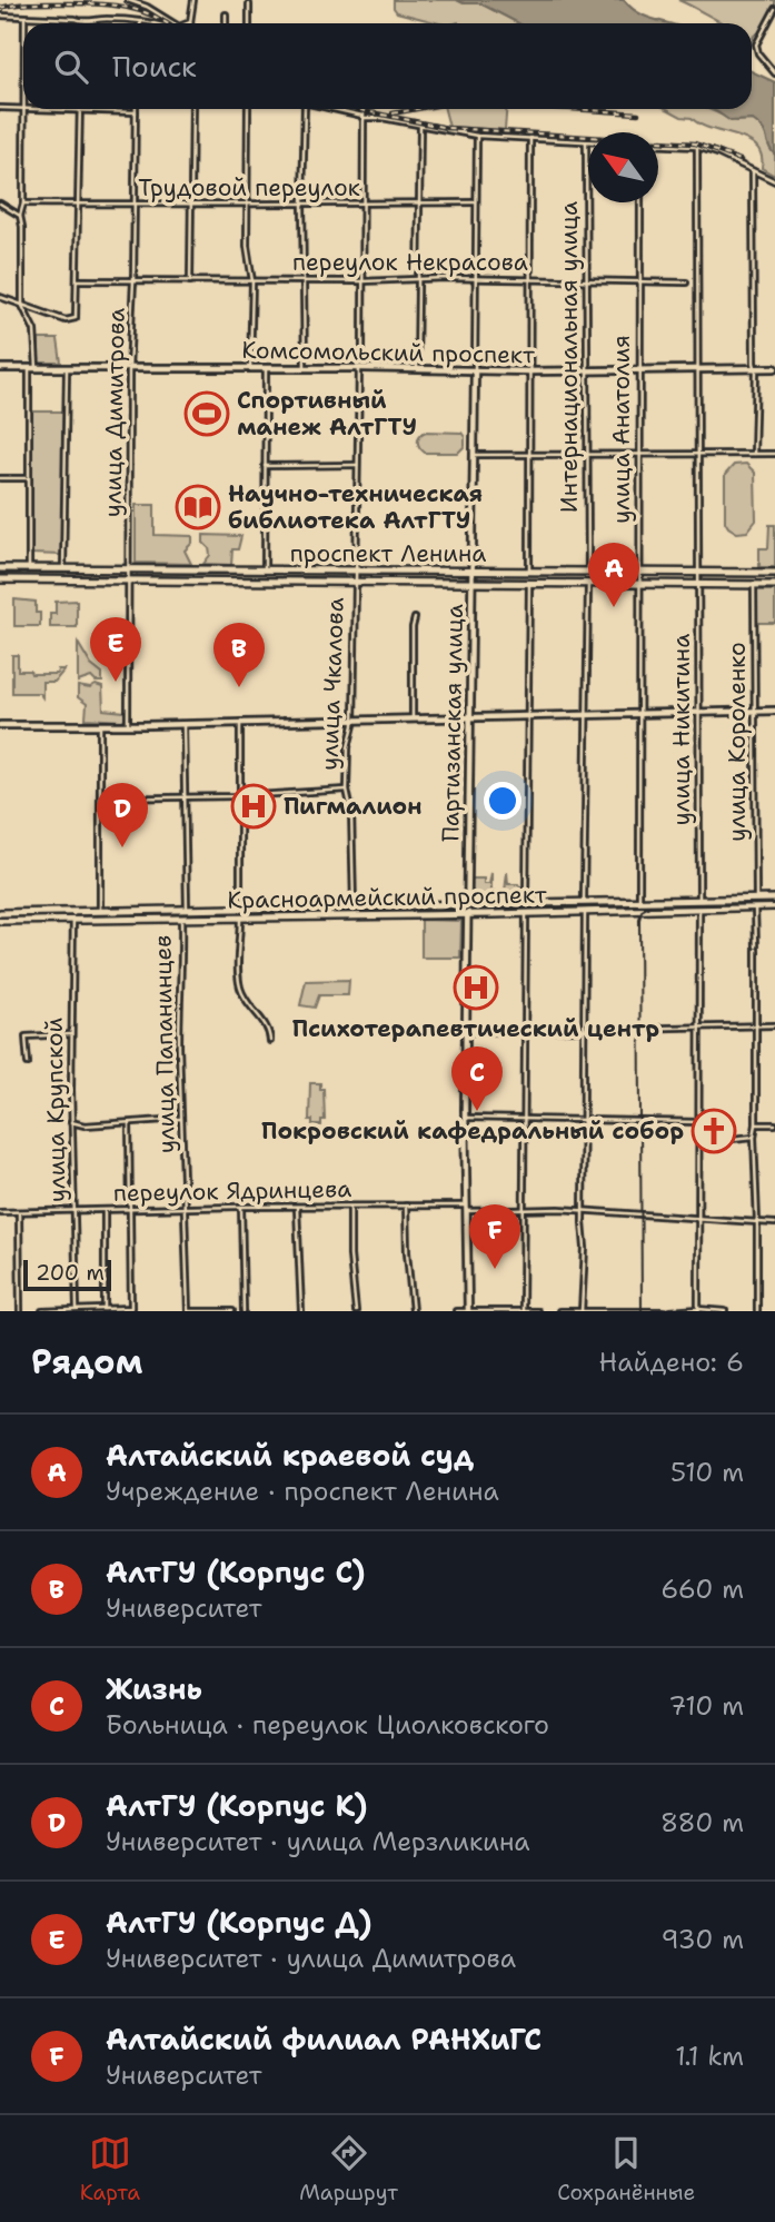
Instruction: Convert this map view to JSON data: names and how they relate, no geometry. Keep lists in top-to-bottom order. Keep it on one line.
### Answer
{"streets":{"main road":["Комсомольский проспект","проспект Ленина","Партизанская улица","Красноармейский проспект"],"street":["Трудовой переулок","переулок Некрасова","Интернациональная улица","улица Димитрова","улица Анатолия","улица Чкалова","улица Никитина","улица Короленко","улица Папанинцев","улица Крупской","переулок Ядринцева"]},"crossings":[["Трудовой переулок","улица Димитрова"],["Трудовой переулок","Партизанская улица"],["переулок Некрасова","Интернациональная улица"],["переулок Некрасова","улица Димитрова"],["переулок Некрасова","улица Анатолия"],["переулок Некрасова","Партизанская улица"],["Комсомольский проспект","Интернациональная улица"],["Комсомольский проспект","улица Димитрова"],["Комсомольский проспект","улица Анатолия"],["Комсомольский проспект","улица Чкалова"],["Комсомольский проспект","Партизанская улица"],["Комсомольский проспект","улица Никитина"],["Интернациональная улица","проспект Ленина"],["улица Димитрова","проспект Ленина"],["улица Анатолия","проспект Ленина"],["улица Анатолия","Красноармейский проспект"],["проспект Ленина","улица Чкалова"],["проспект Ленина","Партизанская улица"],["проспект Ленина","улица Никитина"],["проспект Ленина","улица Короленко"],["улица Чкалова","Красноармейский проспект"],["Партизанская улица","Красноармейский проспект"],["Партизанская улица","переулок Ядринцева"],["улица Никитина","Красноармейский проспект"],["улица Никитина","переулок Ядринцева"],["улица Короленко","Красноармейский проспект"],["улица Короленко","переулок Ядринцева"],["Красноармейский проспект","улица Папанинцев"],["Красноармейский проспект","улица Крупской"],["улица Папанинцев","переулок Ядринцева"],["улица Крупской","переулок Ядринцева"]],"places":{"sports":["Спортивный манеж АлтГТУ"],"library":["Научно-техническая библиотека АлтГТУ"],"hospital":["Пигмалион","Психотерапевтический центр"],"church":["Покровский кафедральный собор"]},"scale_bar":"200 m","north":"top left","page":{"search":"Поиск","pins":["A","E","B","D","C","F"],"scale":"200 m","heading":["Рядом","Найдено: 6"],"list":[{"mark":"A","name":"Алтайский краевой суд","note":"Учреждение · проспект Ленина","value":"510 m"},{"mark":"B","name":"АлтГУ (Корпус С)","note":"Университет","value":"660 m"},{"mark":"C","name":"Жизнь","note":"Больница · переулок Циолковского","value":"710 m"},{"mark":"D","name":"АлтГУ (Корпус К)","note":"Университет · улица Мерзликина","value":"880 m"},{"mark":"E","name":"АлтГУ (Корпус Д)","note":"Университет · улица Димитрова","value":"930 m"},{"mark":"F","name":"Алтайский филиал РАНХиГС","note":"Университет","value":"1.1 km"}],"nav":["Карта","Маршрут","Сохранённые"]}}
